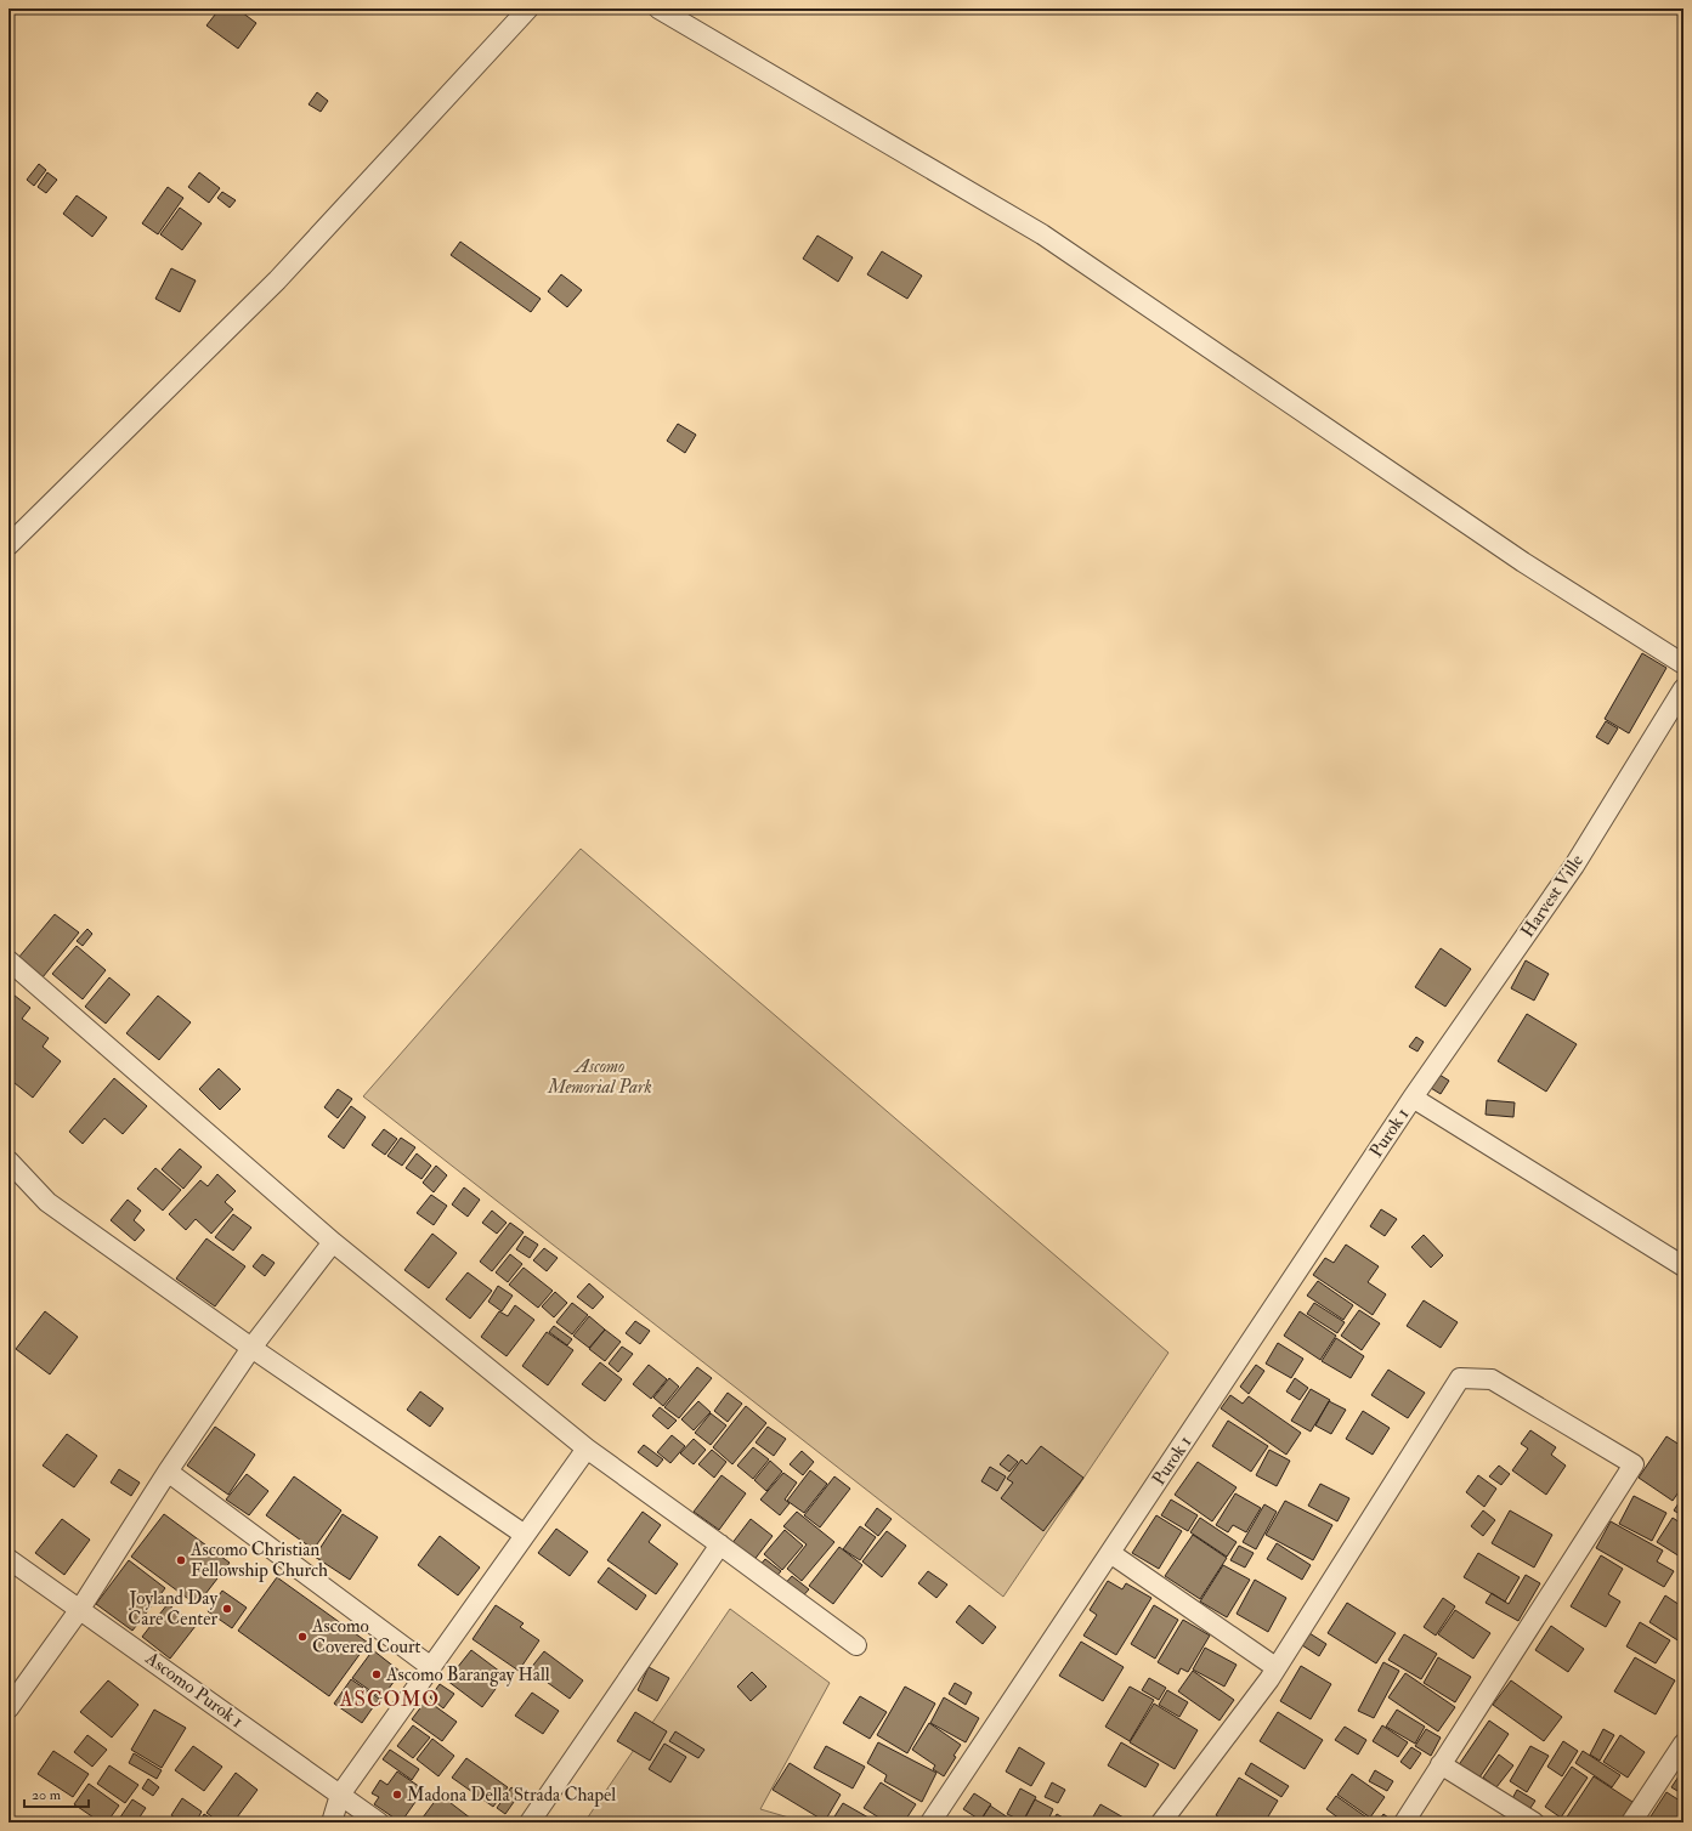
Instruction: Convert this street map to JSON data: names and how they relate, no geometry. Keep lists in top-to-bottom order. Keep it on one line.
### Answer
{"streets":{"street":["Harvest Ville","Purok 1","Ascomo Purok 1"]},"crossings":[["Harvest Ville","Purok 1"]],"districts":["ASCOMO"],"parks":["Ascomo Memorial Park"],"places":["Ascomo Christian Fellowship Church","Joyland Day Care Center","Ascomo Covered Court","Ascomo Barangay Hall","Madona Della Strada Chapel"],"scale_bar":"20 m"}
